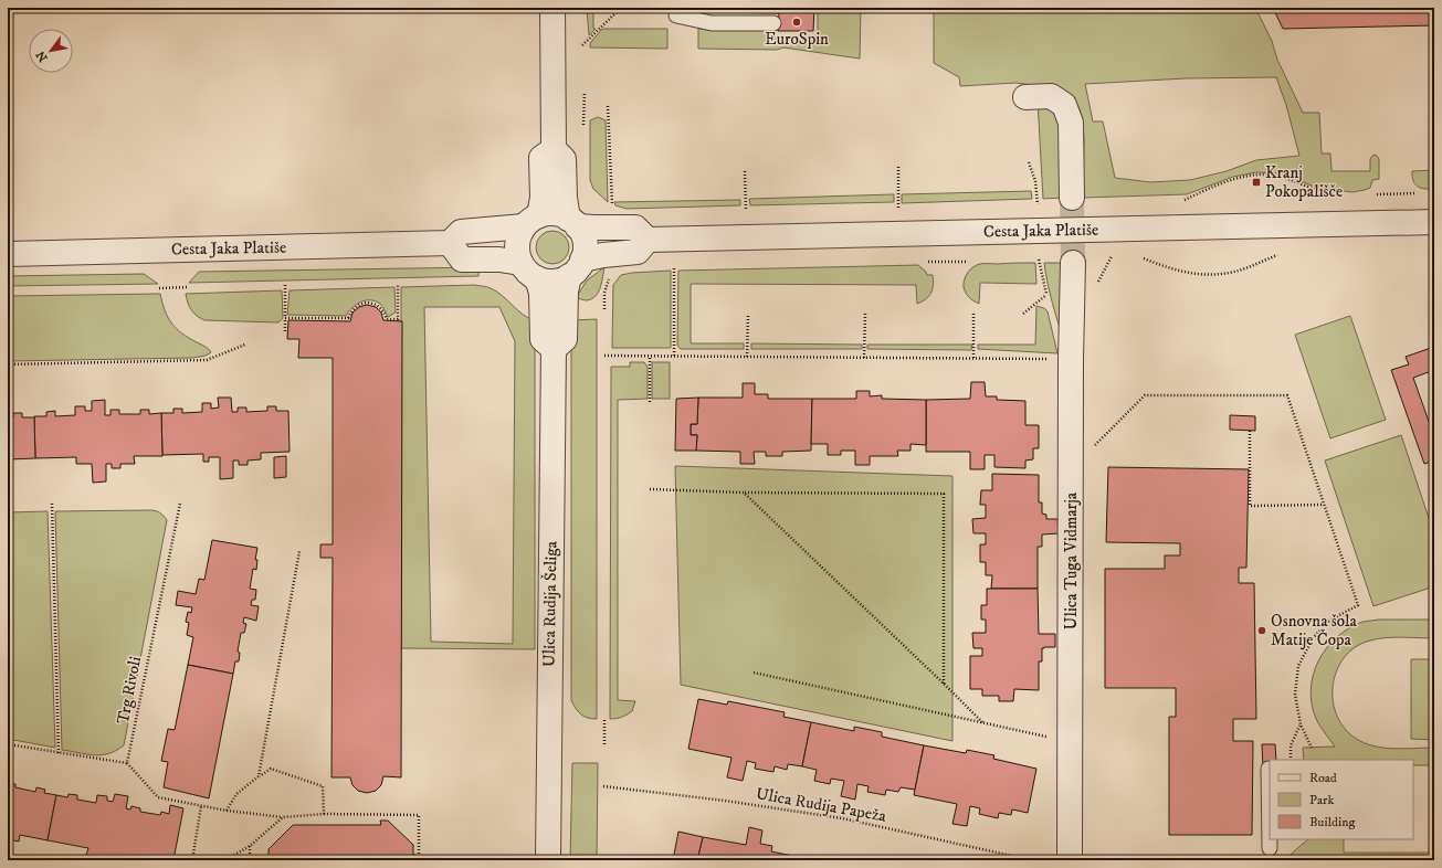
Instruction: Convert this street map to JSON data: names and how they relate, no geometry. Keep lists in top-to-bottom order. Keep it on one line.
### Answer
{"streets":{"street":["Cesta Jaka Platiše","Ulica Tuga Vidmarja","Ulica Rudija Šeliga"],"path":["Trg Rivoli","Ulica Rudija Papeža"]},"places":{"other":["EuroSpin","Osnovna šola Matije Čopa"],"transit":["Kranj Pokopališče"]},"legend":["Road","Park","Building"],"north":"bottom left"}
